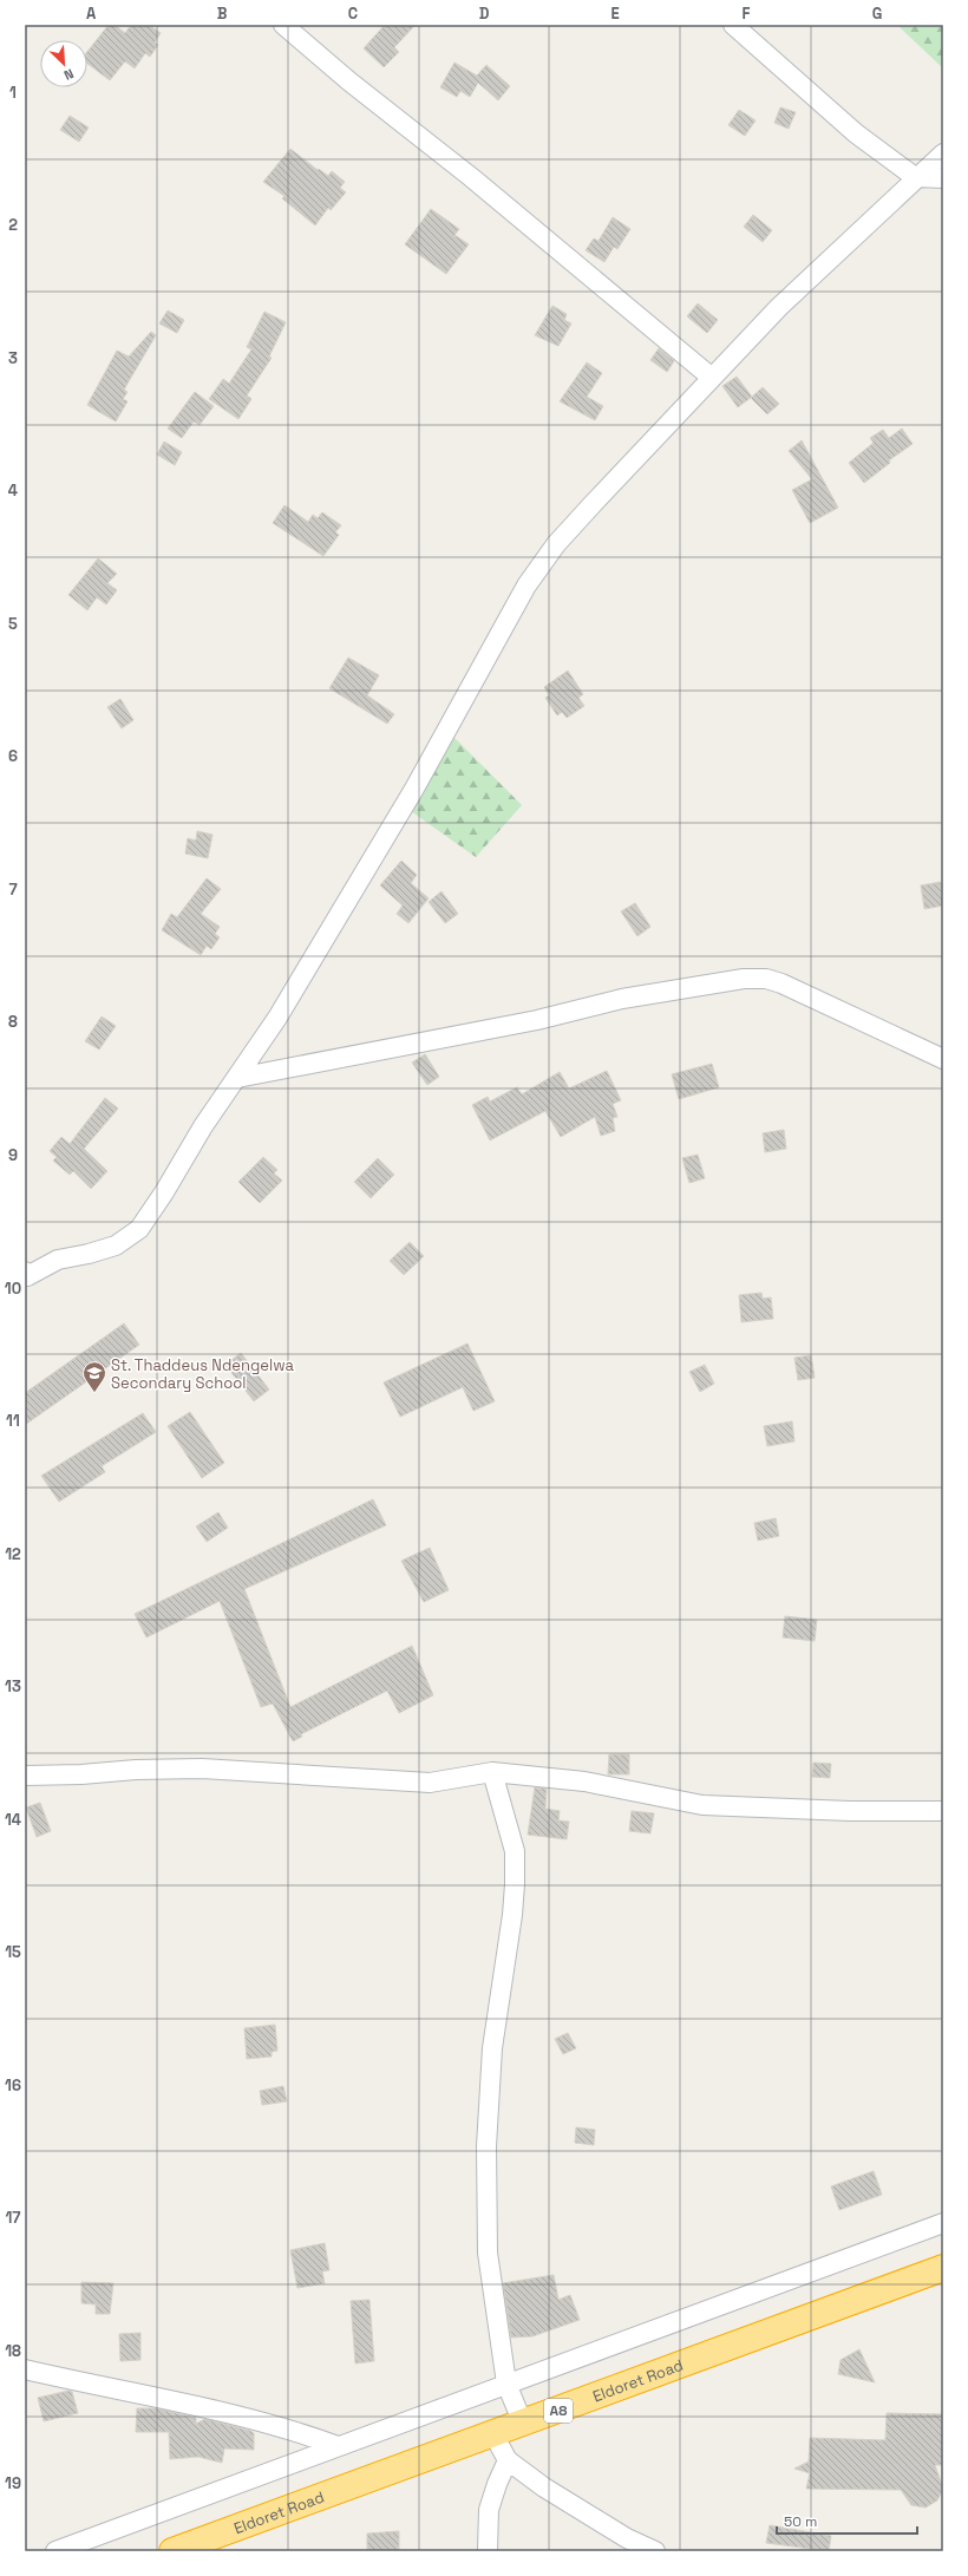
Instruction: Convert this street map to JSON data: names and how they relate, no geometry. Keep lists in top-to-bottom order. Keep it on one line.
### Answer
{"streets":{"highway":["Eldoret Road","A8"]},"places":{"school or university":["St. Thaddeus Ndengelwa Secondary School"]},"scale_bar":"50 m","north":"bottom right","grid":{"columns":["A","B","C","D","E","F","G"],"rows":["1","2","3","4","5","6","7","8","9","10","11","12","13","14","15","16","17","18","19"]}}
